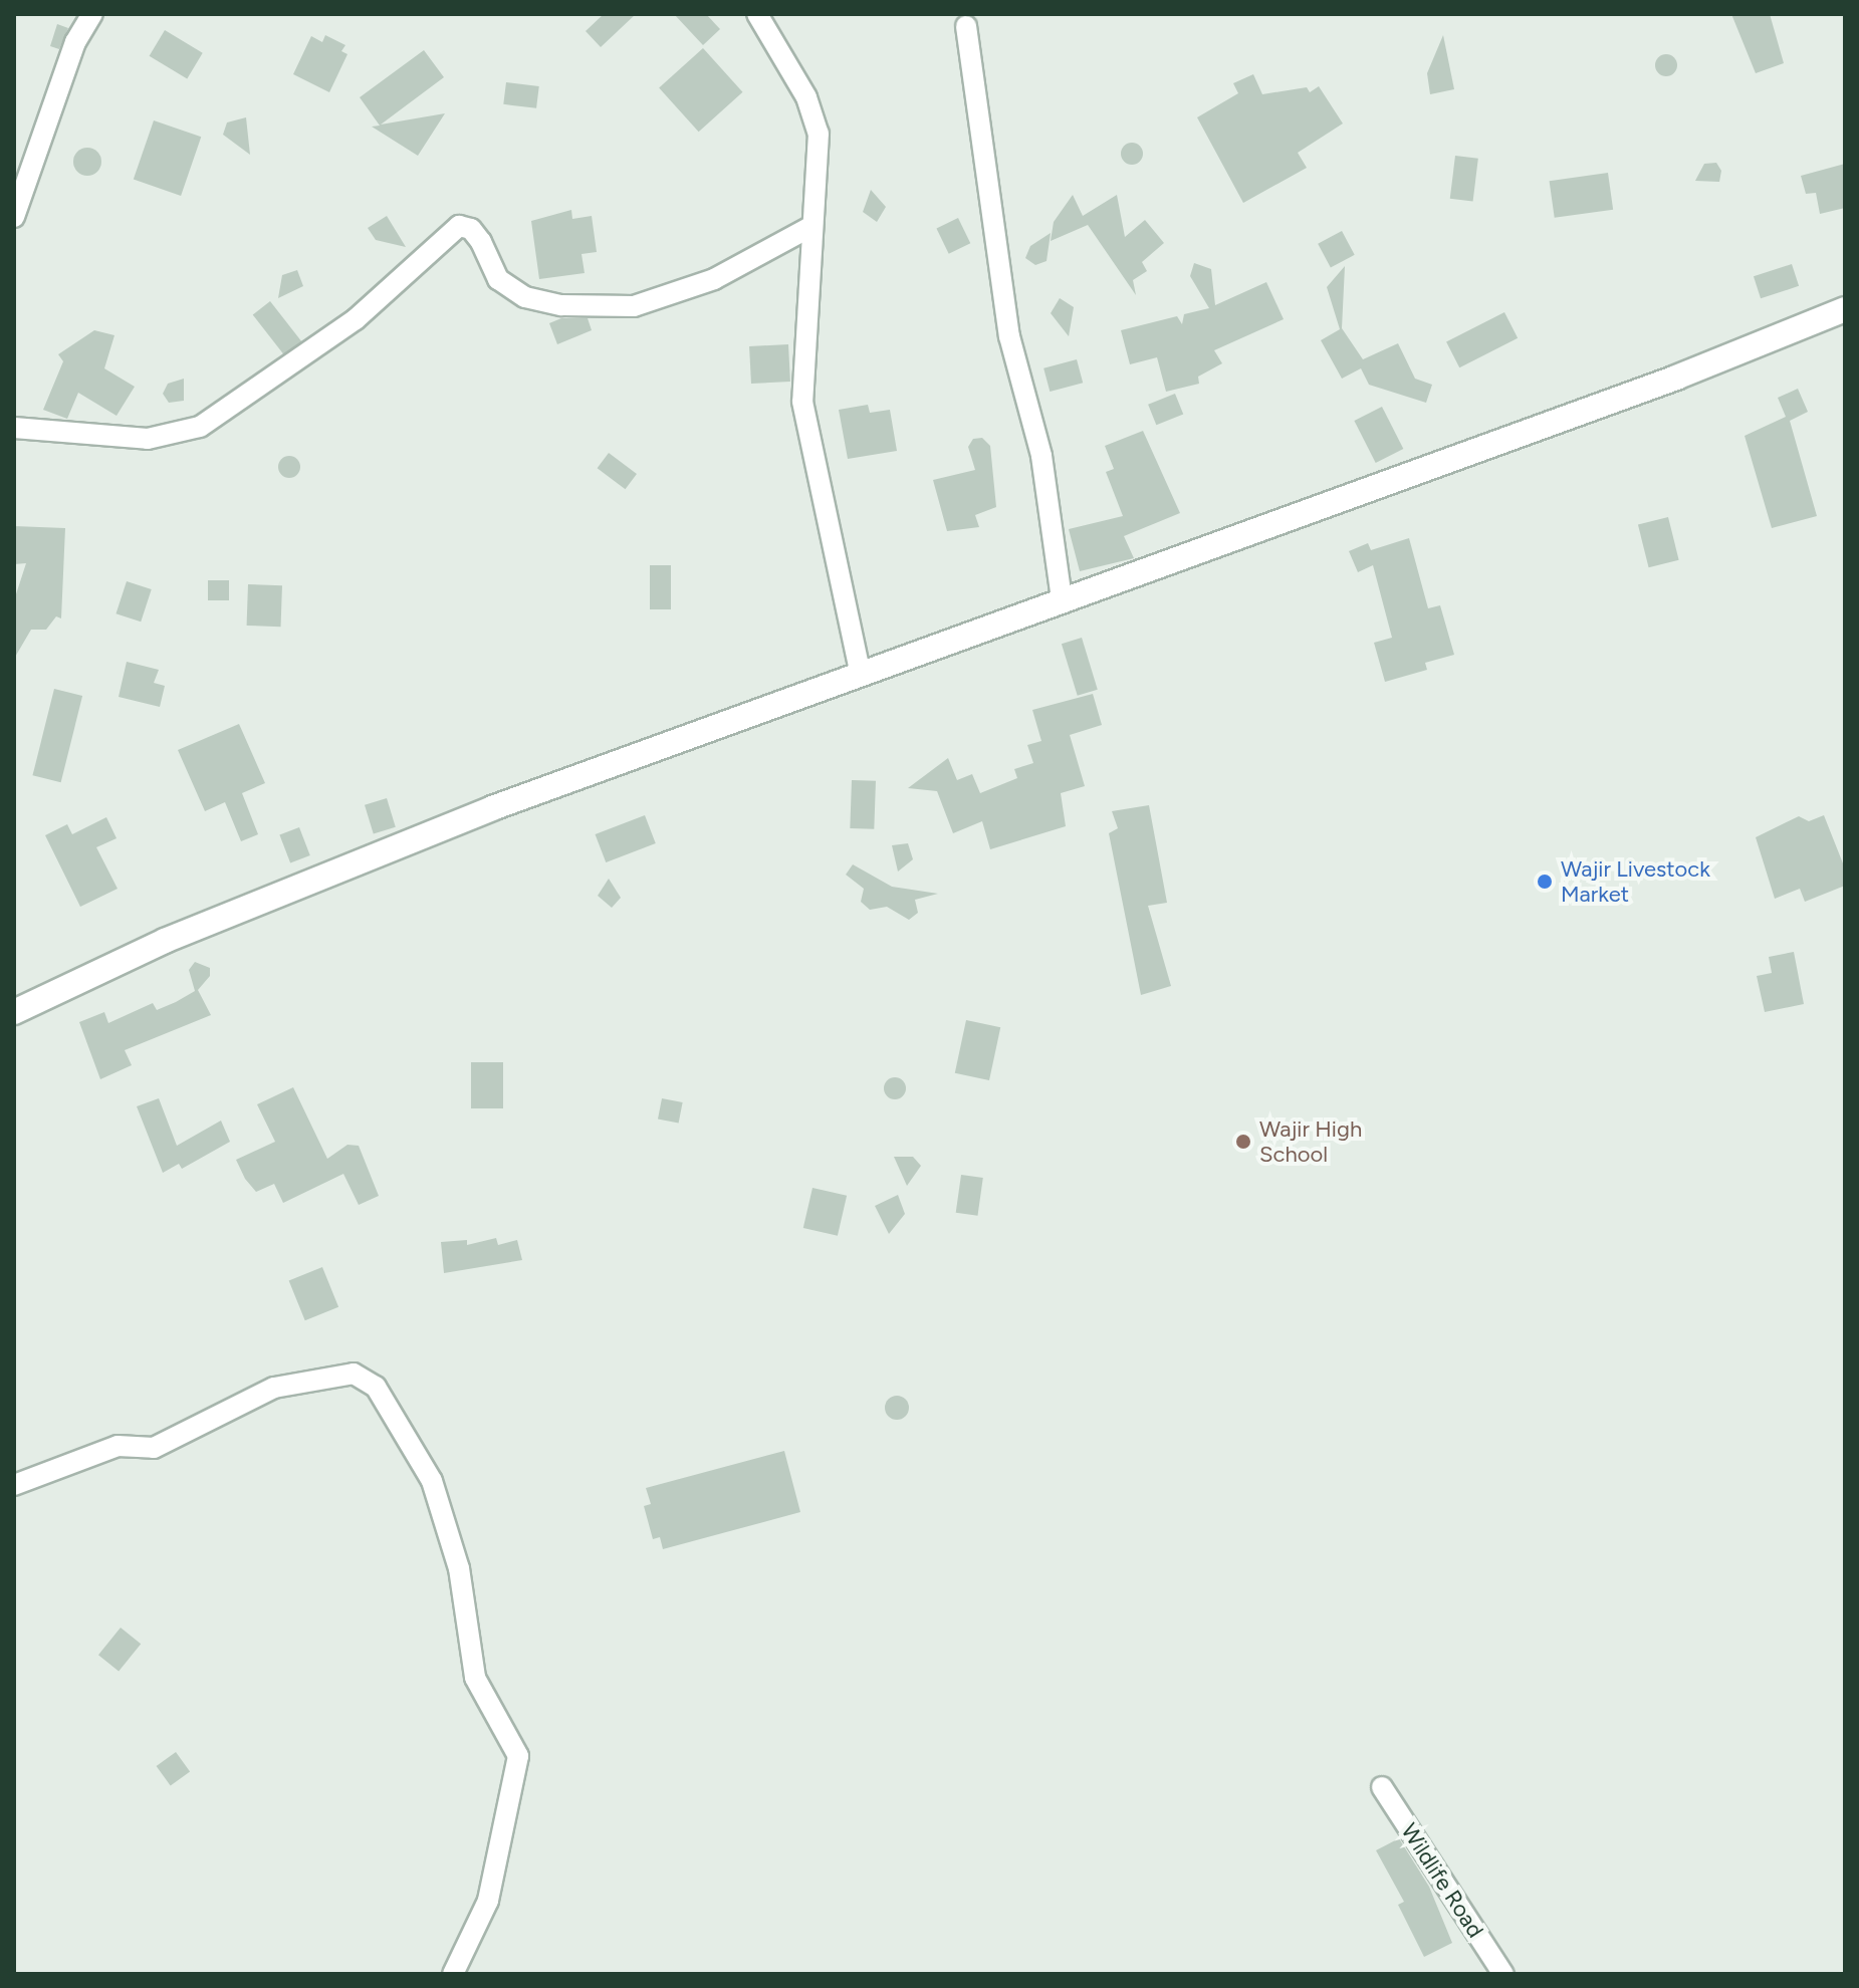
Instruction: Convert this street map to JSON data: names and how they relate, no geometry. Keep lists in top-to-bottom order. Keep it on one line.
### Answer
{"streets":{"street":["Wildlife Road"]},"places":["Wajir Livestock Market","Wajir High School"]}
